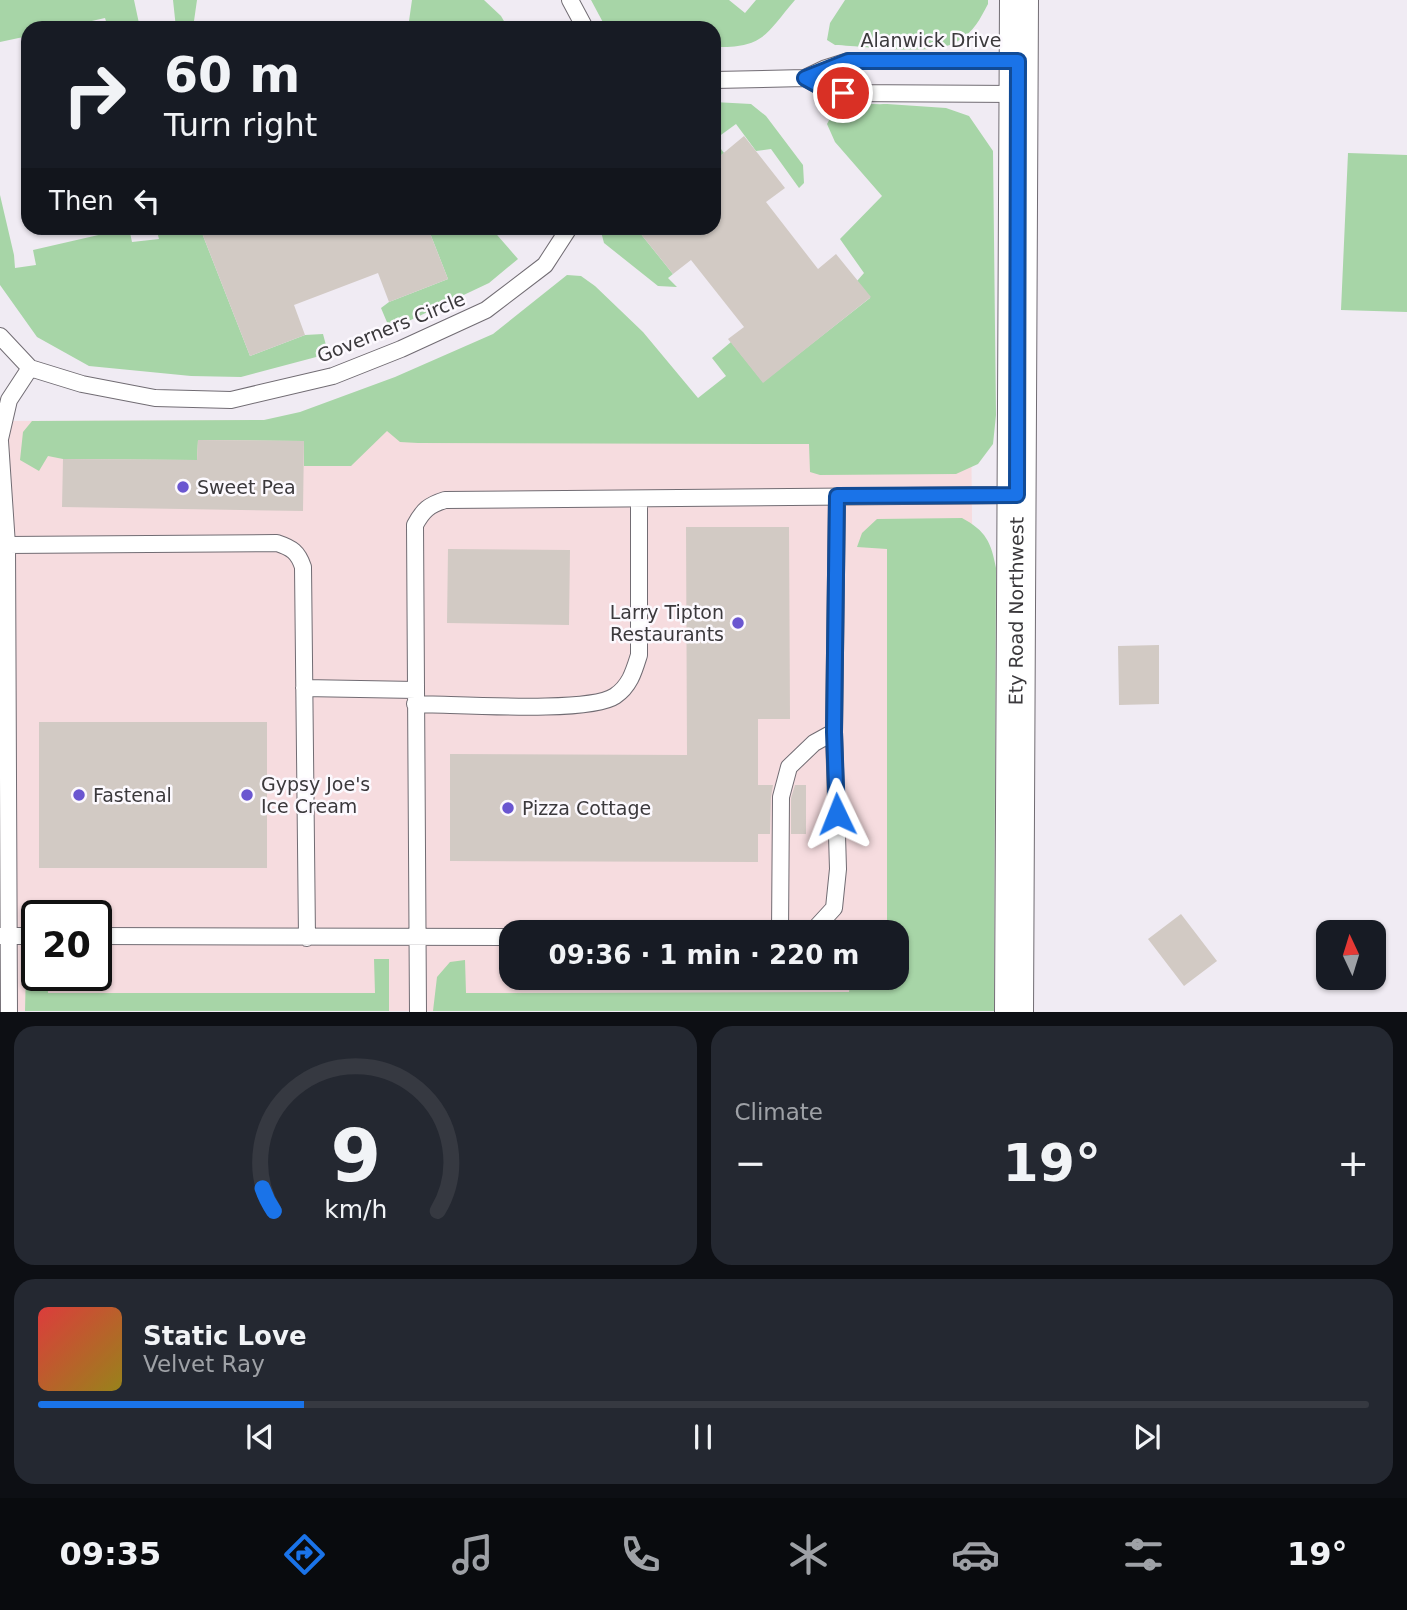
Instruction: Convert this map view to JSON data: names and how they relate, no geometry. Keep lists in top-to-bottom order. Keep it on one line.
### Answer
{"streets":{"street":["Ety Road Northwest"],"lane":["Alanwick Drive","Governers Circle"]},"crossings":[["Alanwick Drive","Ety Road Northwest"]],"places":["Sweet Pea","Larry Tipton Restaurants","Fastenal","Gypsy Joe's Ice Cream","Pizza Cottage"],"north":"top","page":{"turn":["60 m","Turn right"],"then":"Then","limit":"20","trip":"09:36 · 1 min · 220 m","tile":"Climate","heat":["−","19°","+"],"song":["Static Love","Velvet Ray"],"tabs":["09:35","19°"],"gauge":["9","km/h"]}}
